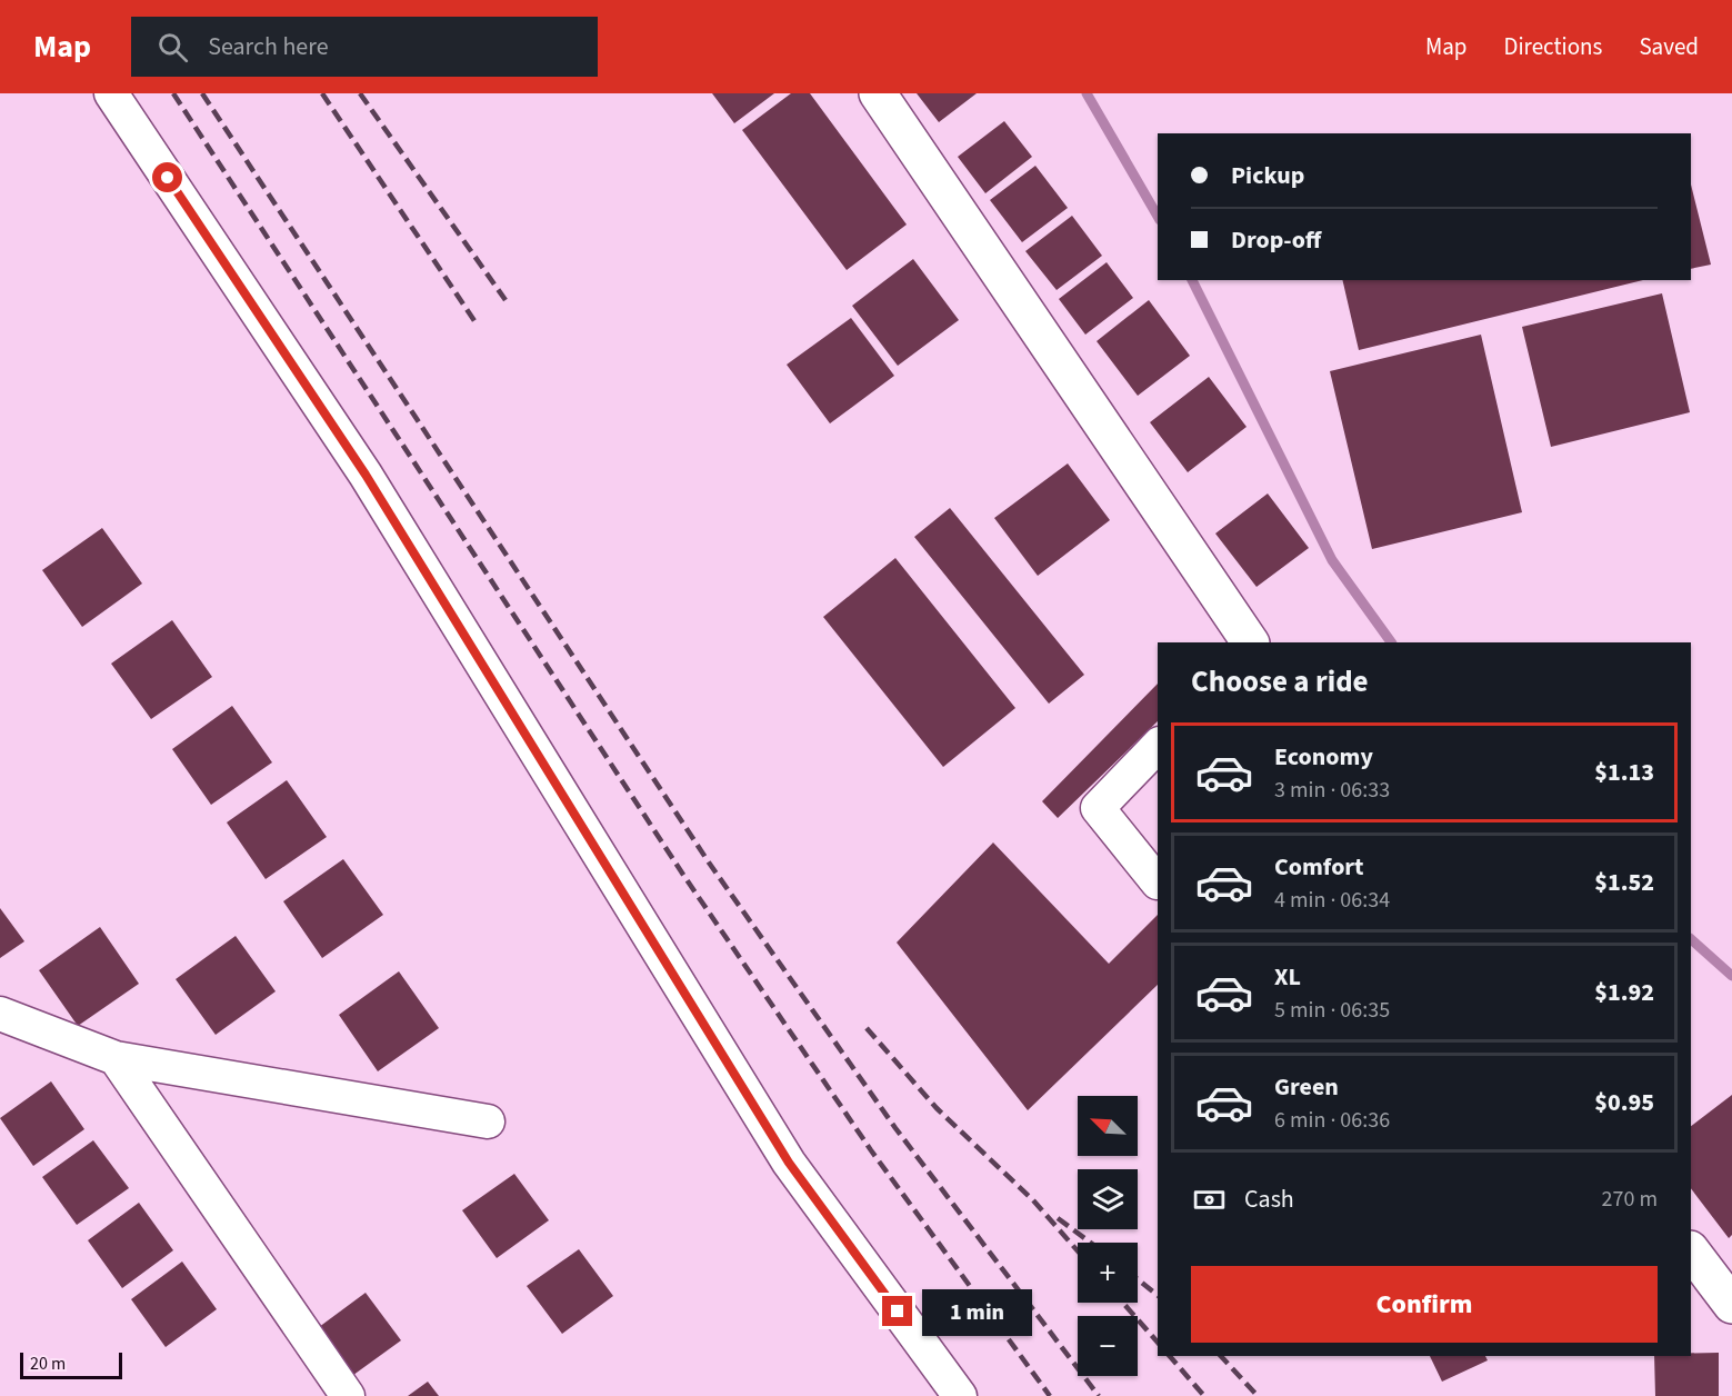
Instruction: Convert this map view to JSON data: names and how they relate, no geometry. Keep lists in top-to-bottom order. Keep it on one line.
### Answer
{"scale_bar":"20 m","north":"top left","page":{"header":"Map","search":"Search here","nav":["Map","Directions","Saved"],"banner":["Pickup","Drop-off"],"heading":"Choose a ride","list":[{"name":"Economy","note":"3 min · 06:33","value":"$1.13"},{"name":"Comfort","note":"4 min · 06:34","value":"$1.52"},{"name":"XL","note":"5 min · 06:35","value":"$1.92"},{"name":"Green","note":"6 min · 06:36","value":"$0.95"}],"map_buttons":["+","−"],"pay":["Cash","270 m"],"buttons":"Confirm","bubble":"1 min","scale":"20 m"}}
